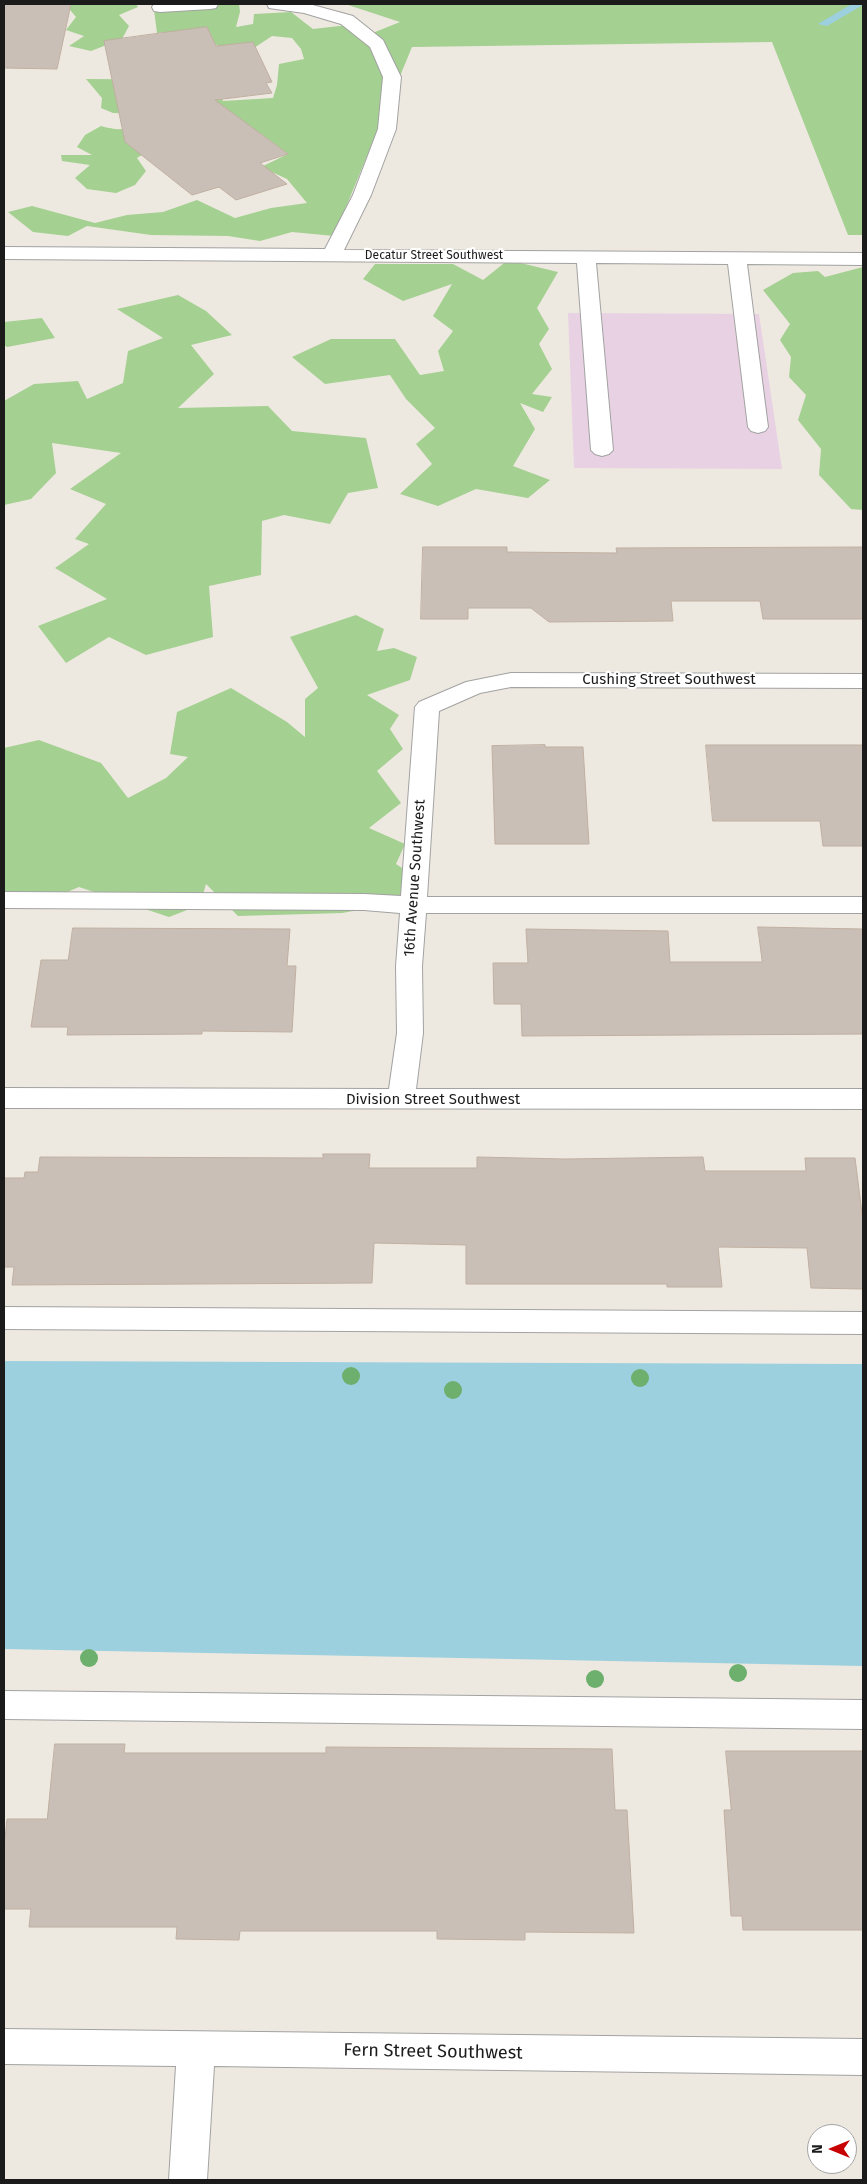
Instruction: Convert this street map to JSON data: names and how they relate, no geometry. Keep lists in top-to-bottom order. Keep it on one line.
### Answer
{"streets":{"street":["Decatur Street Southwest","Cushing Street Southwest","16th Avenue Southwest","Division Street Southwest","Fern Street Southwest"]},"crossings":[["Cushing Street Southwest","16th Avenue Southwest"],["16th Avenue Southwest","Division Street Southwest"]],"north":"left"}
